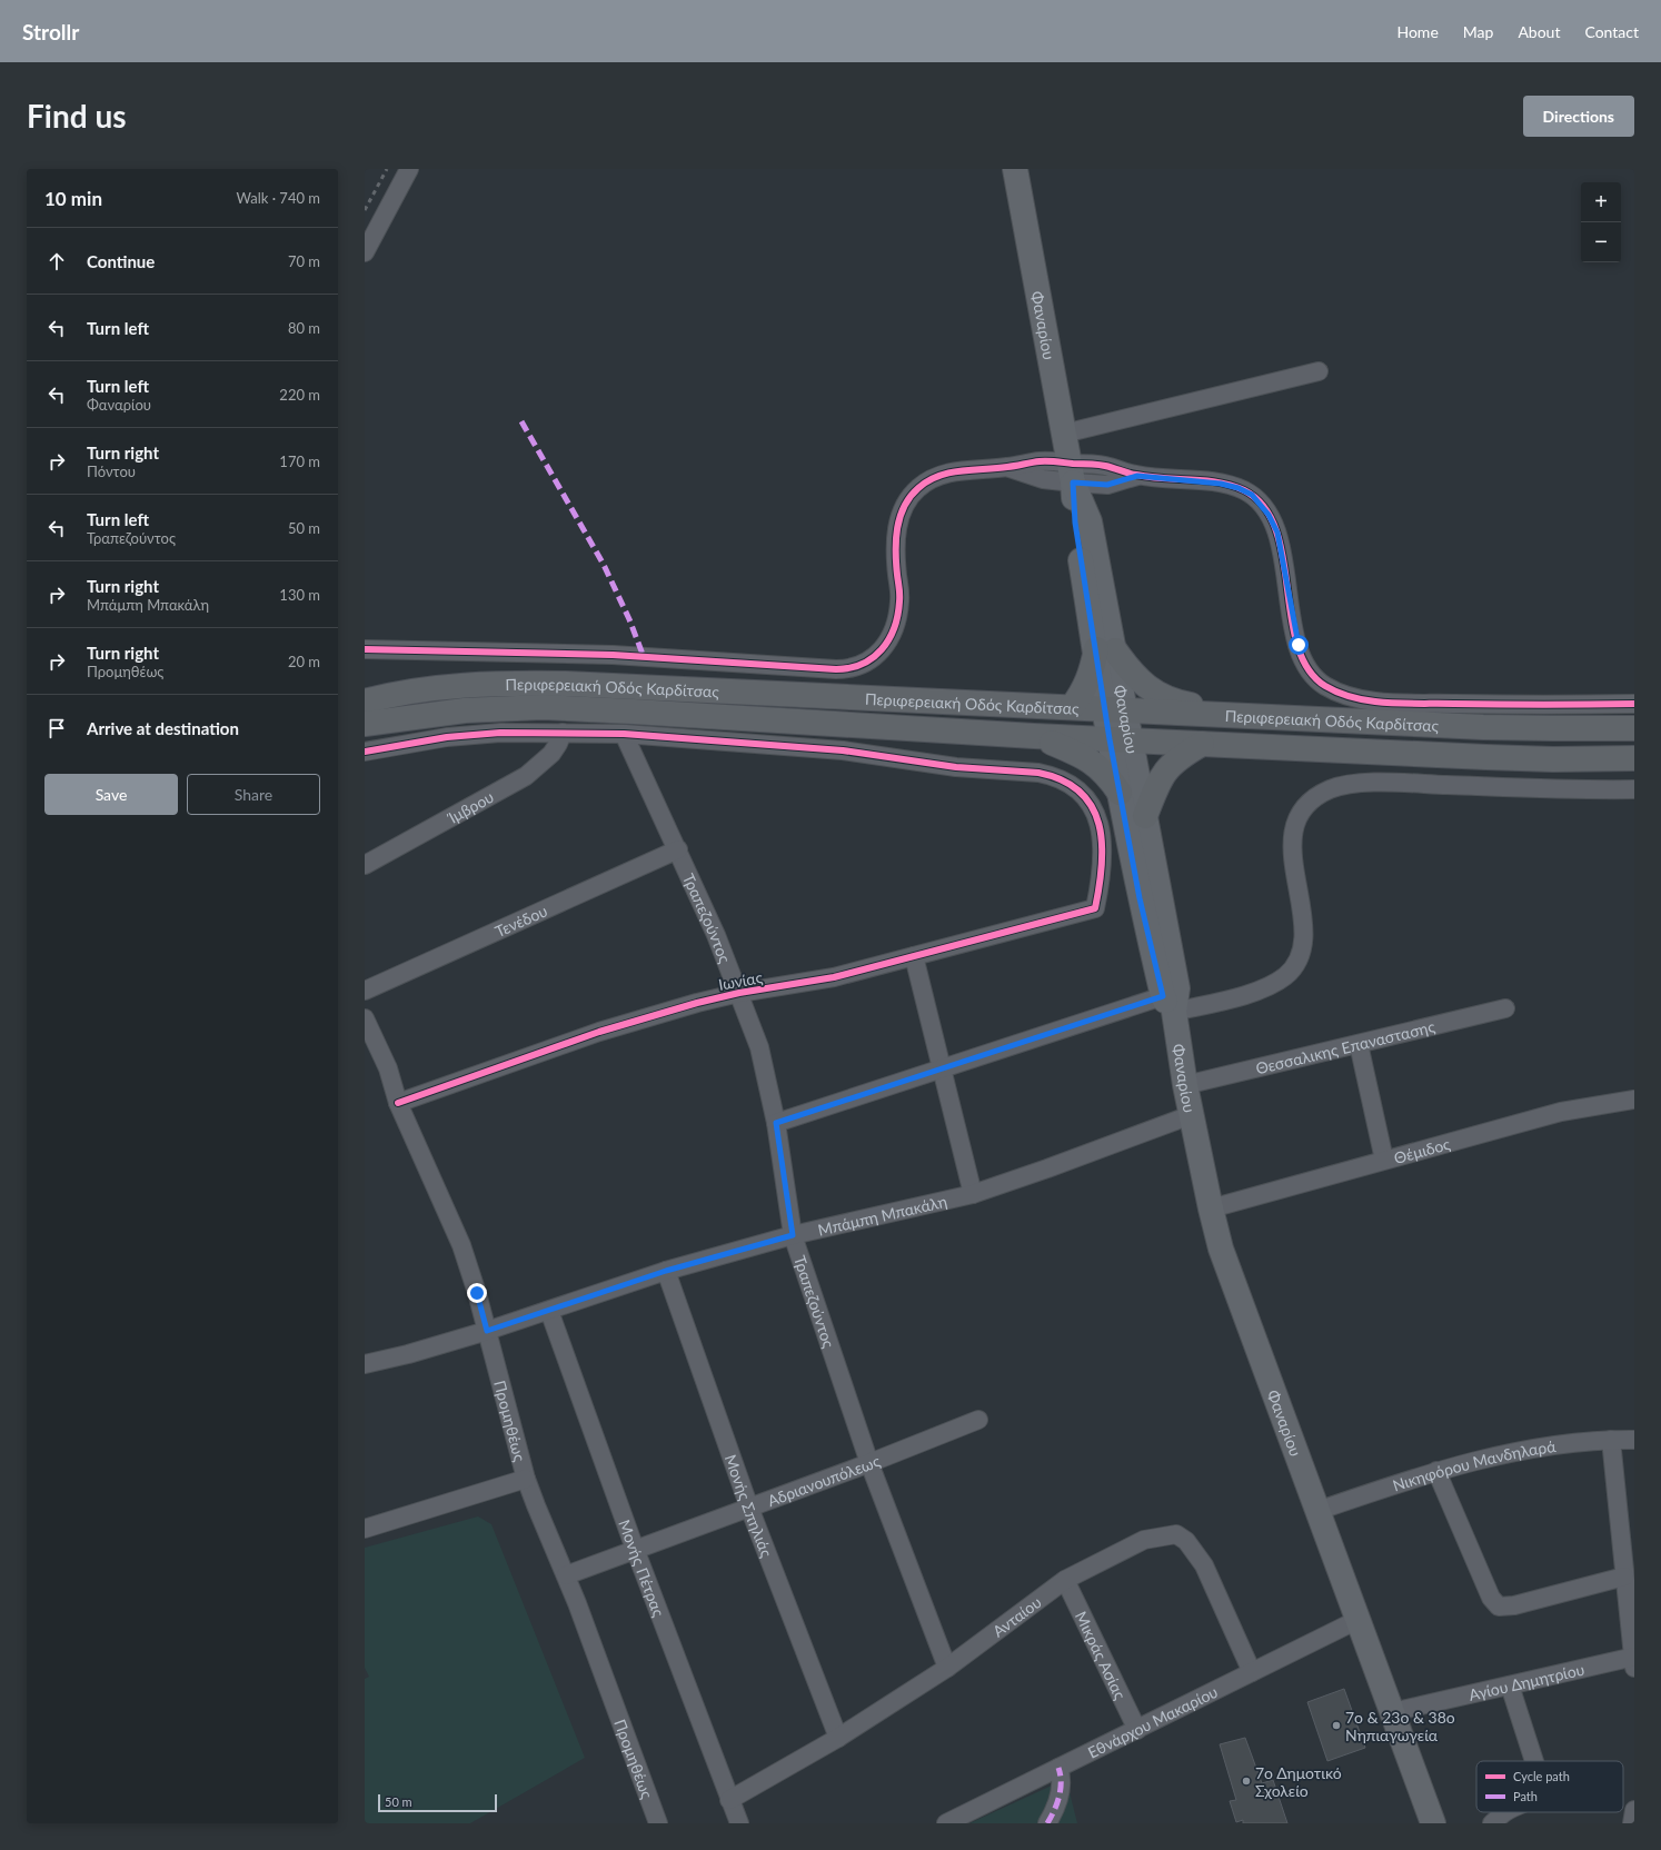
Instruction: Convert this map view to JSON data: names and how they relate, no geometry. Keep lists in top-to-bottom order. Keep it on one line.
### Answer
{"streets":{"main road":["Φαναρίου","Περιφερειακή Οδός Καρδίτσας"],"street":["Ίμβρου","Τραπεζούντος","Τενέδου","Ιωνίας","Θεσσαλικης Επαναστασης","Θέμιδος","Μπάμπη Μπακάλη","Προμηθέως","Νικηφόρου Μανδηλαρά","Αδριανουπόλεως","Μονής Σπηλιάς","Μονής Πέτρας","Ανταίου","Μικράς Ασίας","Αγίου Δημητρίου","Εθνάρχου Μακαρίου"]},"crossings":[["Φαναρίου","Περιφερειακή Οδός Καρδίτσας"],["Φαναρίου","Θεσσαλικης Επαναστασης"],["Φαναρίου","Θέμιδος"],["Φαναρίου","Μπάμπη Μπακάλη"],["Φαναρίου","Νικηφόρου Μανδηλαρά"],["Φαναρίου","Αγίου Δημητρίου"],["Φαναρίου","Εθνάρχου Μακαρίου"],["Τραπεζούντος","Τενέδου"],["Τραπεζούντος","Ιωνίας"],["Τραπεζούντος","Μπάμπη Μπακάλη"],["Τραπεζούντος","Αδριανουπόλεως"],["Τραπεζούντος","Ανταίου"],["Ιωνίας","Προμηθέως"],["Μπάμπη Μπακάλη","Προμηθέως"],["Μπάμπη Μπακάλη","Μονής Σπηλιάς"],["Μπάμπη Μπακάλη","Μονής Πέτρας"],["Προμηθέως","Αδριανουπόλεως"],["Αδριανουπόλεως","Μονής Σπηλιάς"],["Αδριανουπόλεως","Μονής Πέτρας"],["Μονής Σπηλιάς","Ανταίου"],["Μονής Πέτρας","Ανταίου"],["Ανταίου","Μικράς Ασίας"],["Ανταίου","Εθνάρχου Μακαρίου"],["Μικράς Ασίας","Εθνάρχου Μακαρίου"]],"places":["7ο & 23ο & 38ο Νηπιαγωγεία","7ο Δημοτικό Σχολείο"],"legend":["Cycle path","Path"],"scale_bar":"50 m","page":{"header":"Strollr","nav":["Home","Map","About","Contact"],"buttons":["Directions",["Save","Share"]],"title":"Find us","heading":["10 min","Walk · 740 m"],"map_buttons":["+","−"],"list":[["Continue","70 m"],["Turn left","80 m"],["Turn left","Φαναρίου","220 m"],["Turn right","Πόντου","170 m"],["Turn left","Τραπεζούντος","50 m"],["Turn right","Μπάμπη Μπακάλη","130 m"],["Turn right","Προμηθέως","20 m"],"Arrive at destination"],"scale":"50 m"}}
